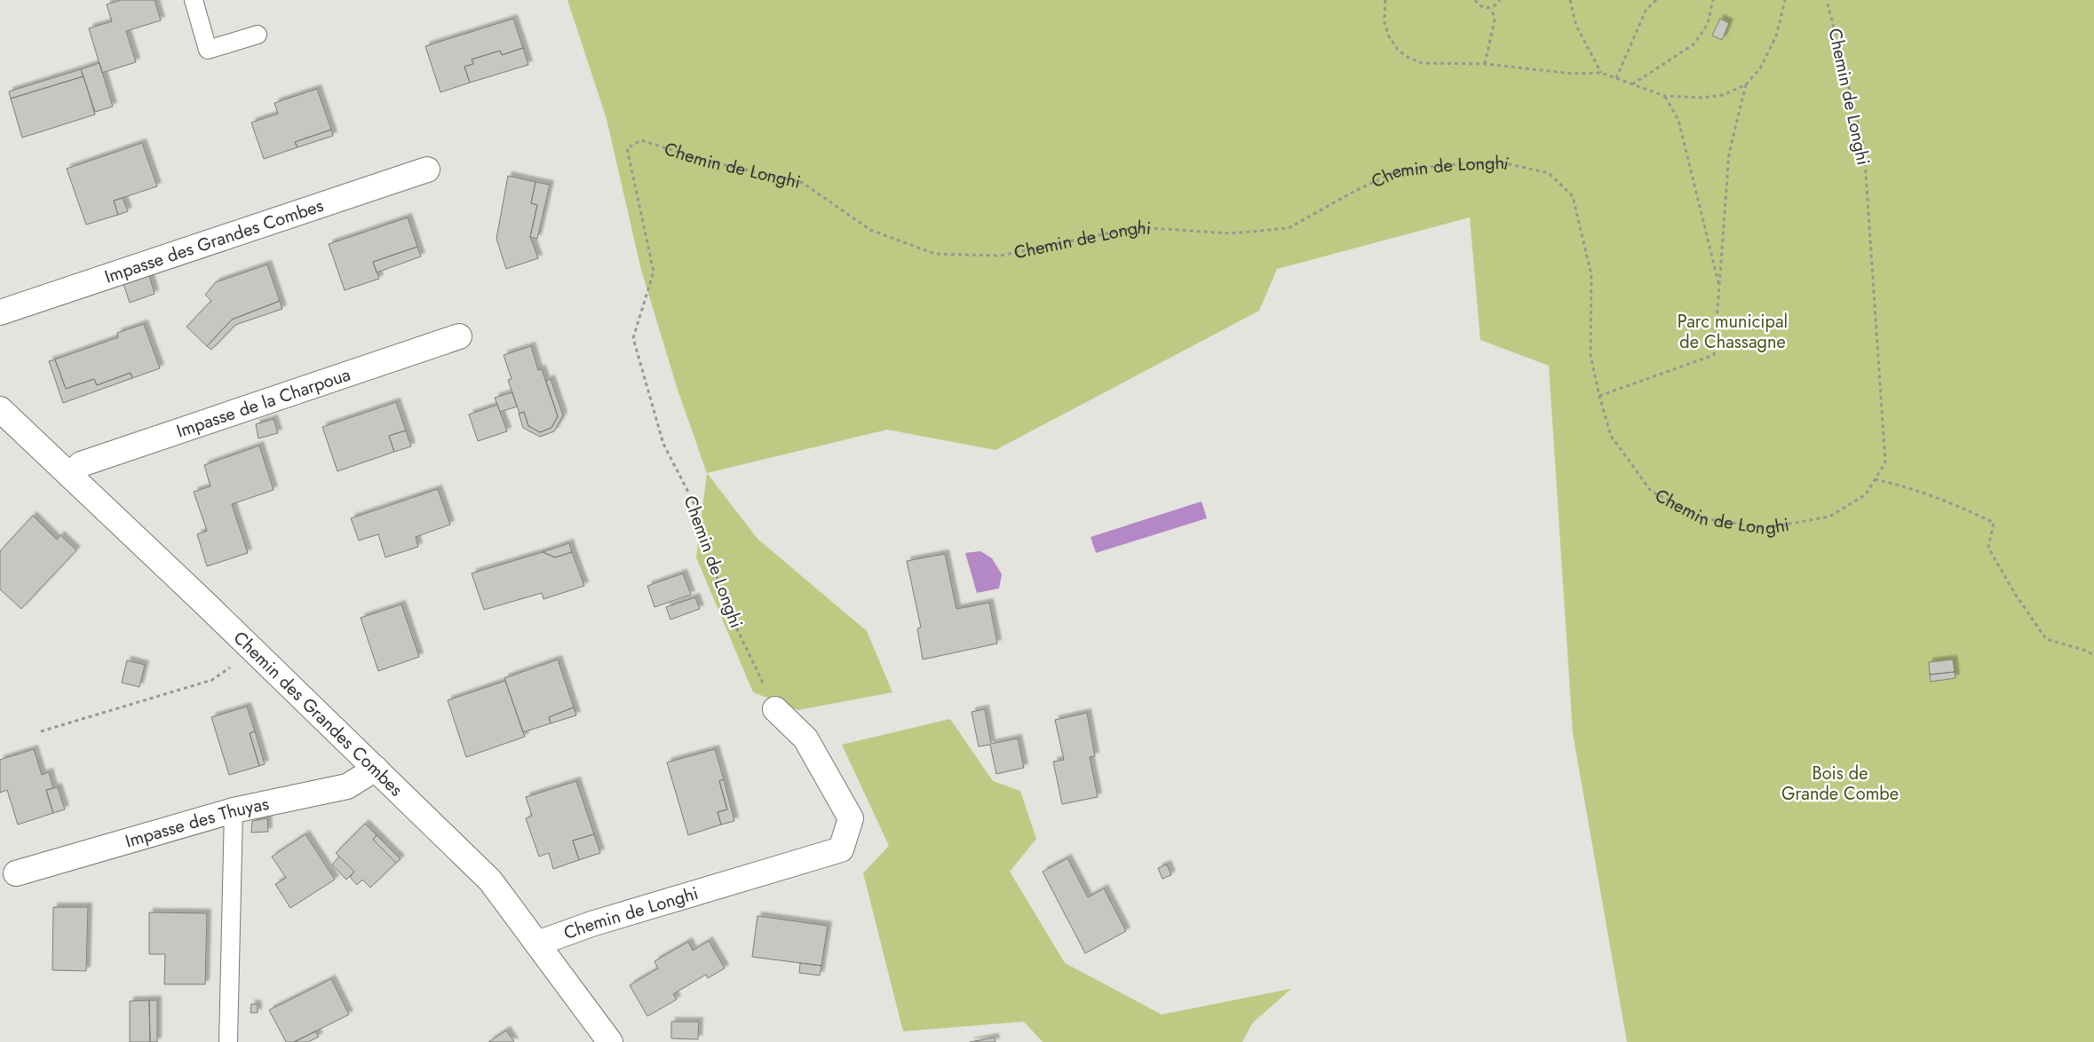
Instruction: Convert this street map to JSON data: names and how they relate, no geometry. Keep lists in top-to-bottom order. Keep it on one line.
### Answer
{"streets":{"street":["Chemin de Longhi","Impasse des Grandes Combes","Impasse de la Charpoua","Chemin des Grandes Combes","Impasse des Thuyas"]},"crossings":[["Chemin de Longhi","Chemin des Grandes Combes"],["Impasse de la Charpoua","Chemin des Grandes Combes"],["Chemin des Grandes Combes","Impasse des Thuyas"]],"parks":["Parc municipal de Chassagne","Bois de Grande Combe"]}
